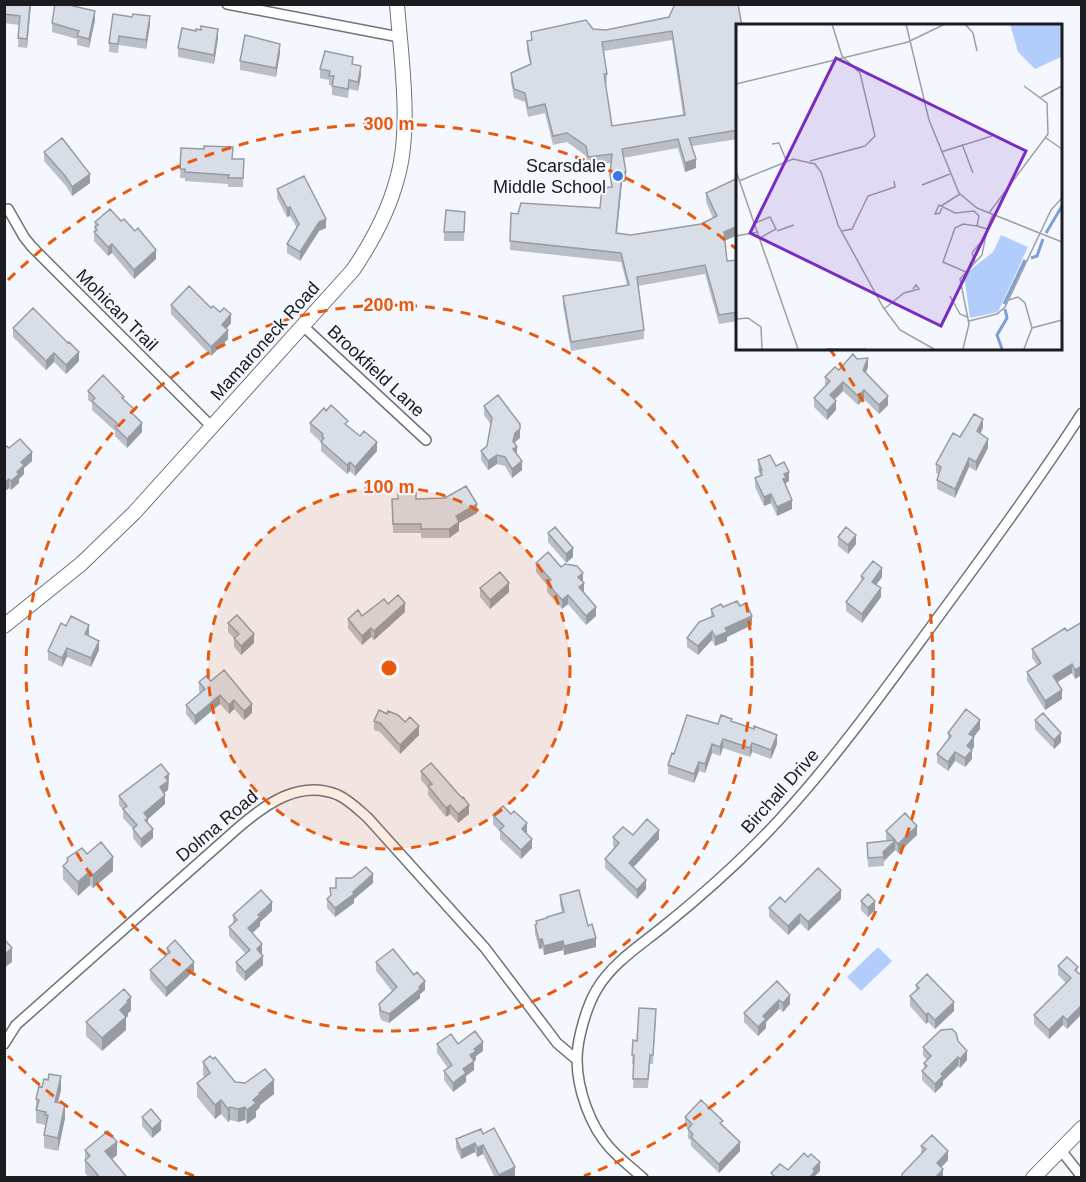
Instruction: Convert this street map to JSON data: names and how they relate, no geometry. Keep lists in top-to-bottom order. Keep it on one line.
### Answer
{"streets":{"street":["Mohican Trail","Mamaroneck Road","Brookfield Lane","Birchall Drive","Dolma Road"]},"crossings":[["Mohican Trail","Mamaroneck Road"],["Mamaroneck Road","Brookfield Lane"],["Birchall Drive","Dolma Road"]],"places":["Scarsdale Middle School"],"rings":["300 m","200 m","100 m"]}
